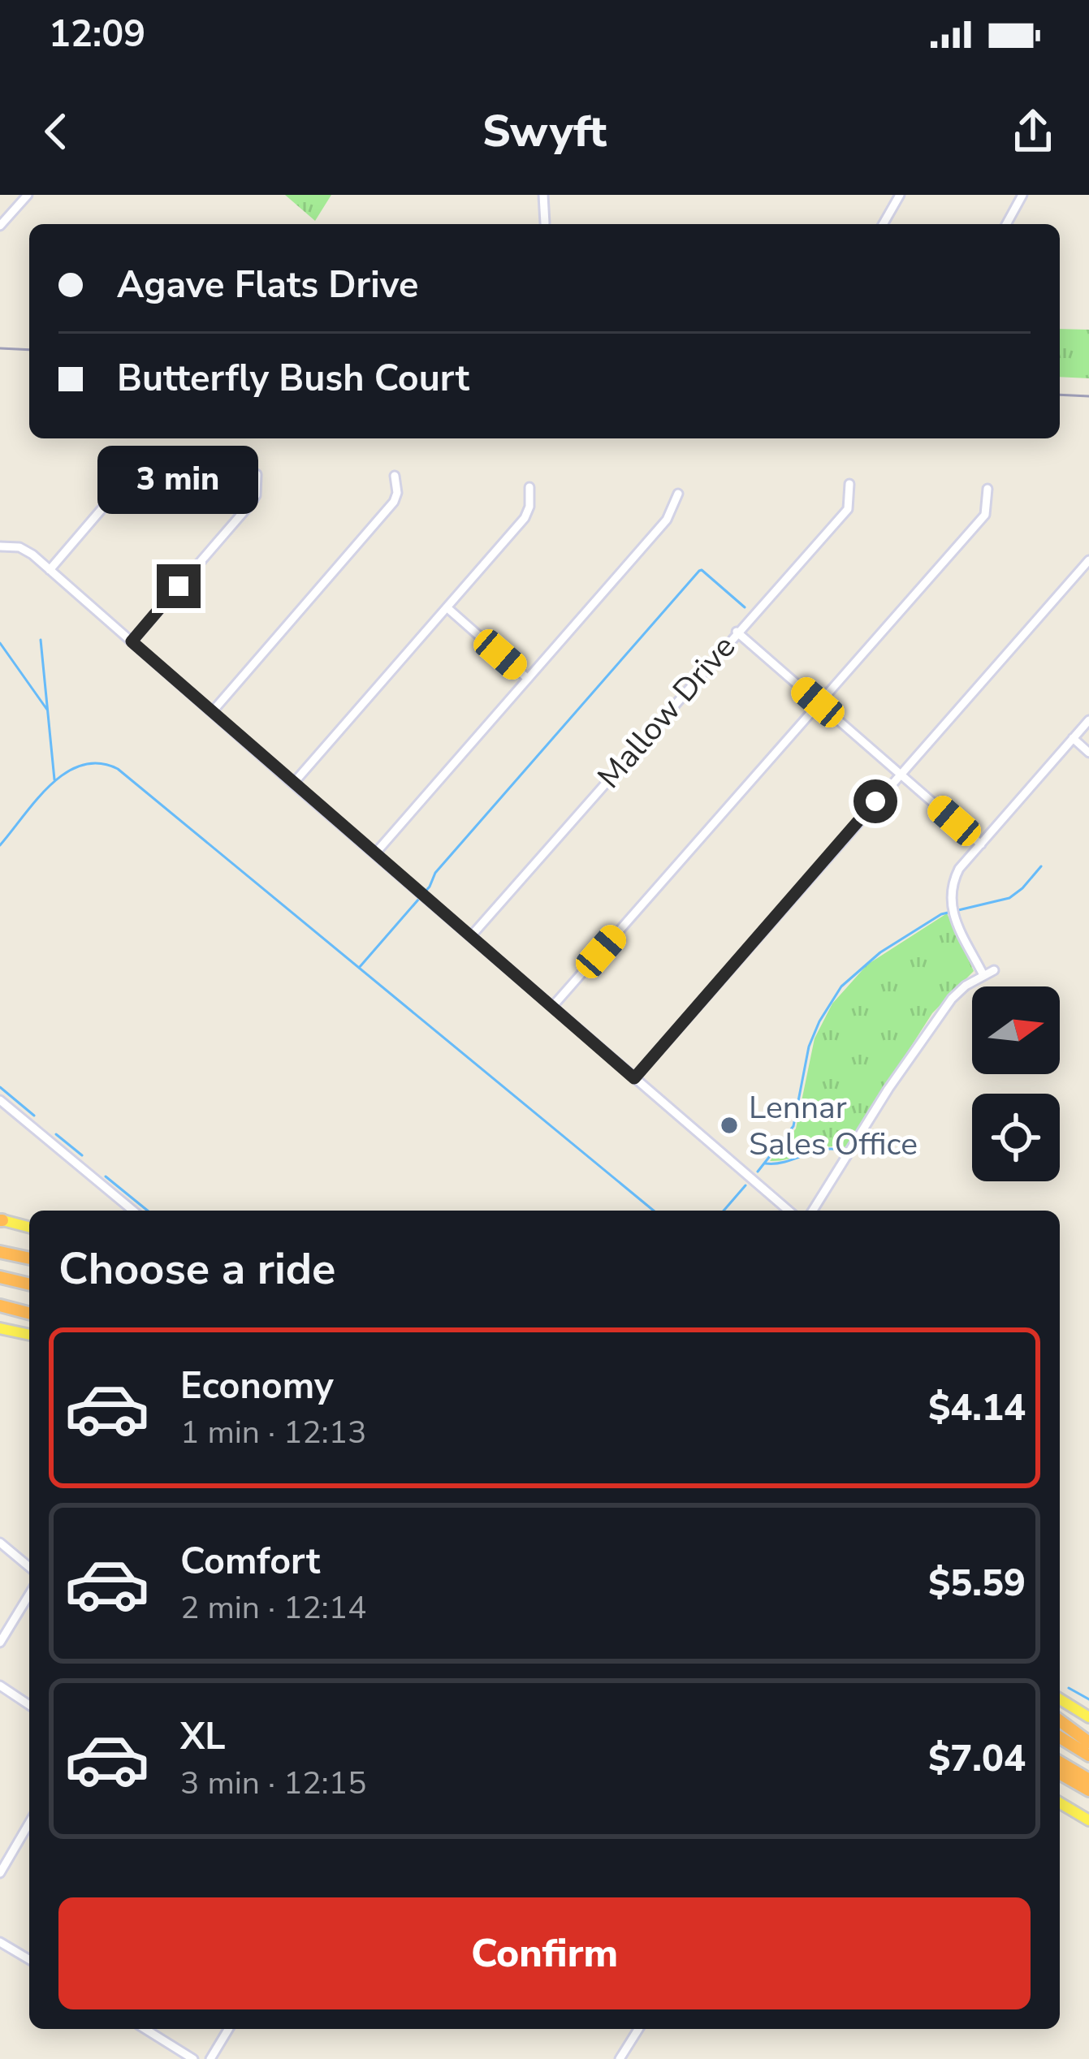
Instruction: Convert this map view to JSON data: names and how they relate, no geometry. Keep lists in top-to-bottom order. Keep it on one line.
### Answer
{"streets":{"street":["Mallow Drive"]},"places":["Lennar Sales Office"],"north":"right","page":{"status":"12:09","header":"Swyft","banner":["Agave Flats Drive","Butterfly Bush Court"],"bubble":"3 min","heading":"Choose a ride","list":[{"name":"Economy","note":"1 min · 12:13","value":"$4.14"},{"name":"Comfort","note":"2 min · 12:14","value":"$5.59"},{"name":"XL","note":"3 min · 12:15","value":"$7.04"}],"buttons":"Confirm"}}
